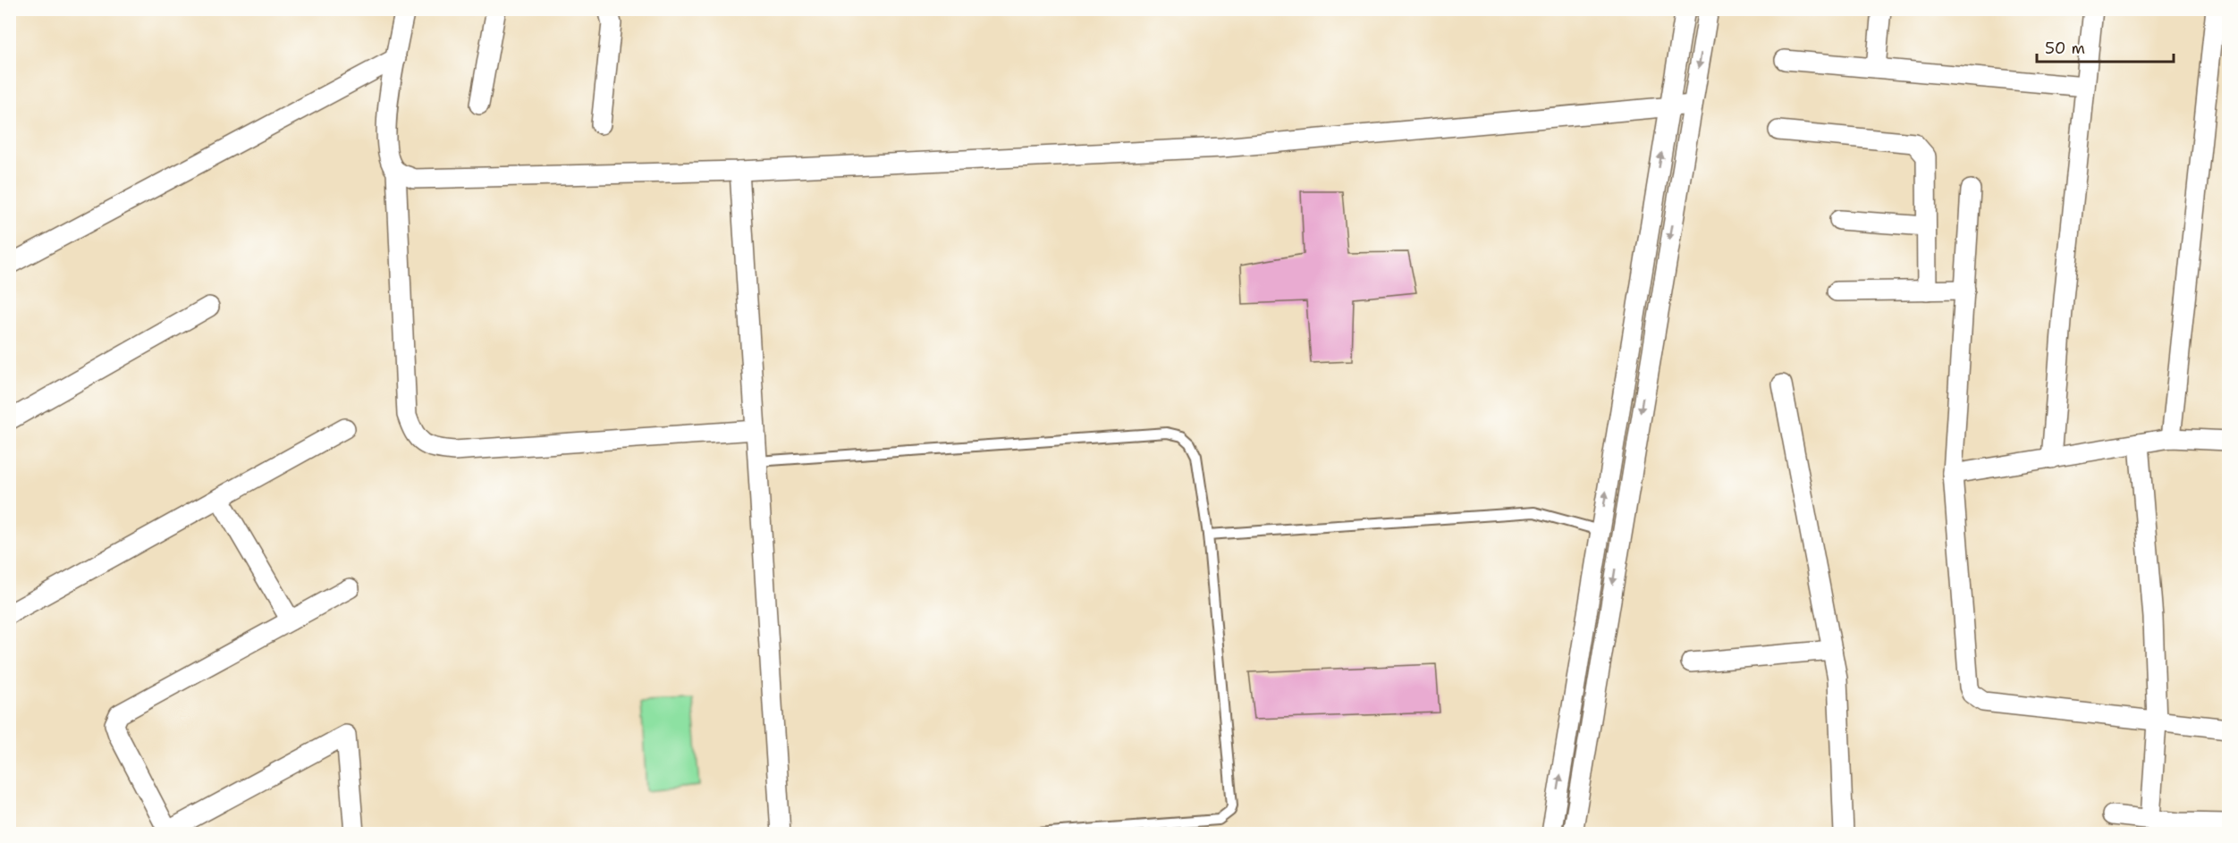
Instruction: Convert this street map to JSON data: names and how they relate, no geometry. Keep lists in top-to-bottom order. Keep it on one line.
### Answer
{"scale_bar":"50 m"}
